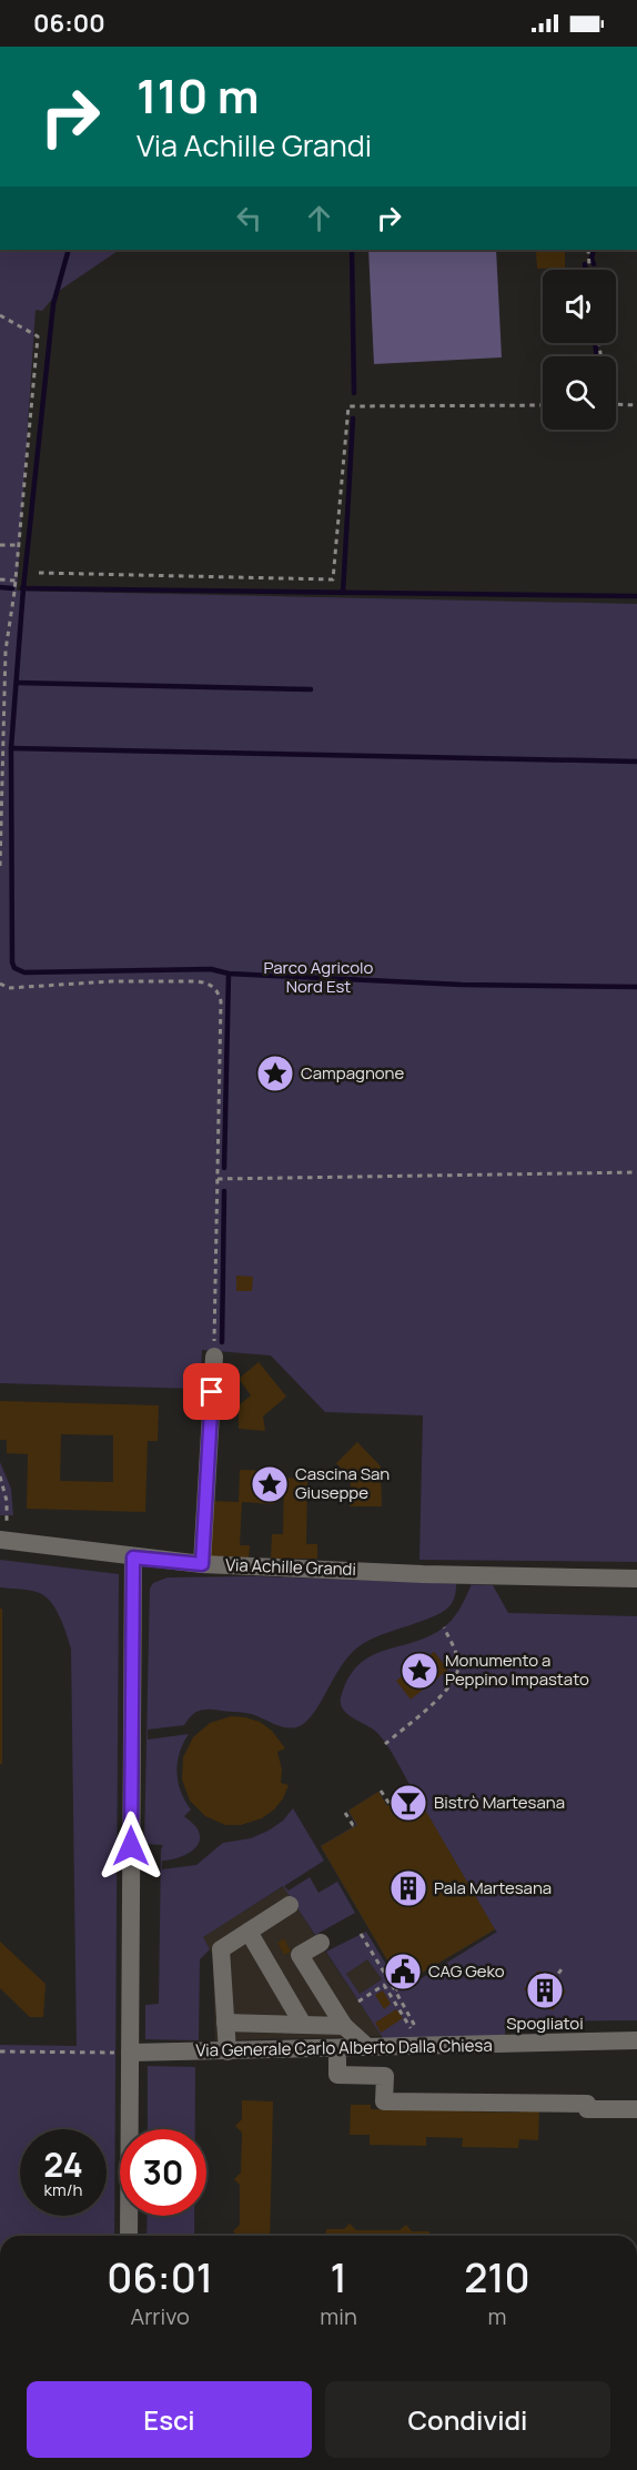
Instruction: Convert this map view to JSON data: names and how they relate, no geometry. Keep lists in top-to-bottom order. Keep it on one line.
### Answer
{"streets":{"street":["Via Achille Grandi","Via Generale Carlo Alberto Dalla Chiesa"]},"parks":["Parco Agricolo Nord Est"],"places":{"place":["Campagnone","Cascina San Giuseppe","Monumento a Peppino Impastato"],"bar":["Bistrò Martesana"],"building":["Pala Martesana","Spogliatoi"],"public building":["CAG Geko"]},"page":{"status":"06:00","turn":["110 m","Via Achille Grandi"],"speed":"24 km/h","limit":"30","eta":["06:01","Arrivo","1","min","210","m"],"buttons":["Esci","Condividi"]}}
